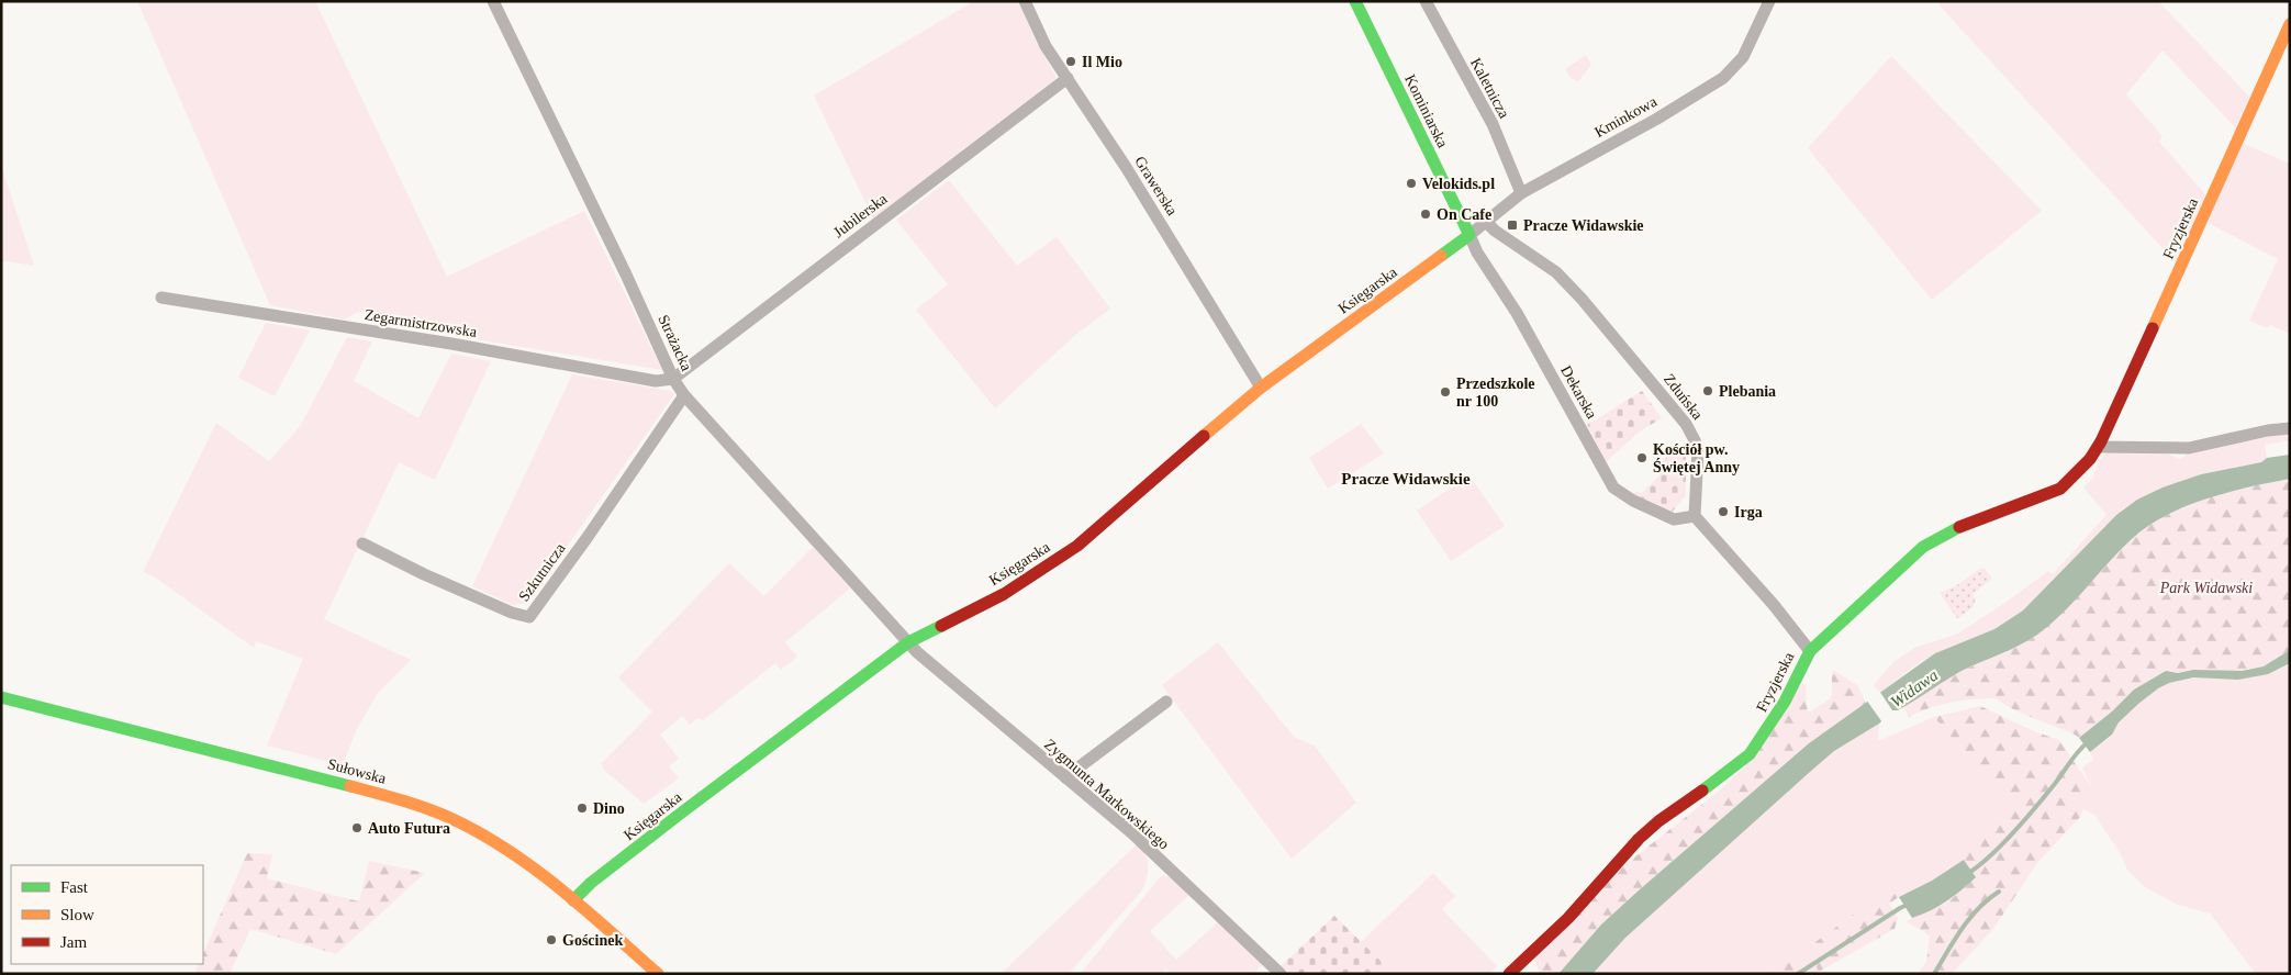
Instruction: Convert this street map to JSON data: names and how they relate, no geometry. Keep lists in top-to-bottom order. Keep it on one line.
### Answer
{"streets":{"street":["Kaletnicza","Kominiarska","Kminkowa","Grawerska","Jubilerska","Fryzjerska","Księgarska","Zegarmistrzowska","Strażacka","Dekarska","Zduńska","Szkutnicza","Sułowska","Zygmunta Markowskiego"]},"crossings":[["Kaletnicza","Kminkowa"],["Kominiarska","Kminkowa"],["Kominiarska","Księgarska"],["Kominiarska","Dekarska"],["Kminkowa","Księgarska"],["Kminkowa","Dekarska"],["Kminkowa","Zduńska"],["Grawerska","Jubilerska"],["Grawerska","Księgarska"],["Jubilerska","Zegarmistrzowska"],["Jubilerska","Strażacka"],["Księgarska","Strażacka"],["Księgarska","Dekarska"],["Księgarska","Sułowska"],["Księgarska","Zygmunta Markowskiego"],["Zegarmistrzowska","Strażacka"],["Strażacka","Szkutnicza"],["Strażacka","Zygmunta Markowskiego"],["Dekarska","Zduńska"]],"districts":["Pracze Widawskie"],"water":["Widawa"],"parks":["Park Widawski"],"places":{"other":["Il Mio","Velokids.pl","On Cafe","Plebania","Przedszkole nr 100","Kościół pw. Świętej Anny","Irga","Dino","Auto Futura","Gościnek"],"transit":["Pracze Widawskie"]},"legend":["Fast","Slow","Jam"]}
